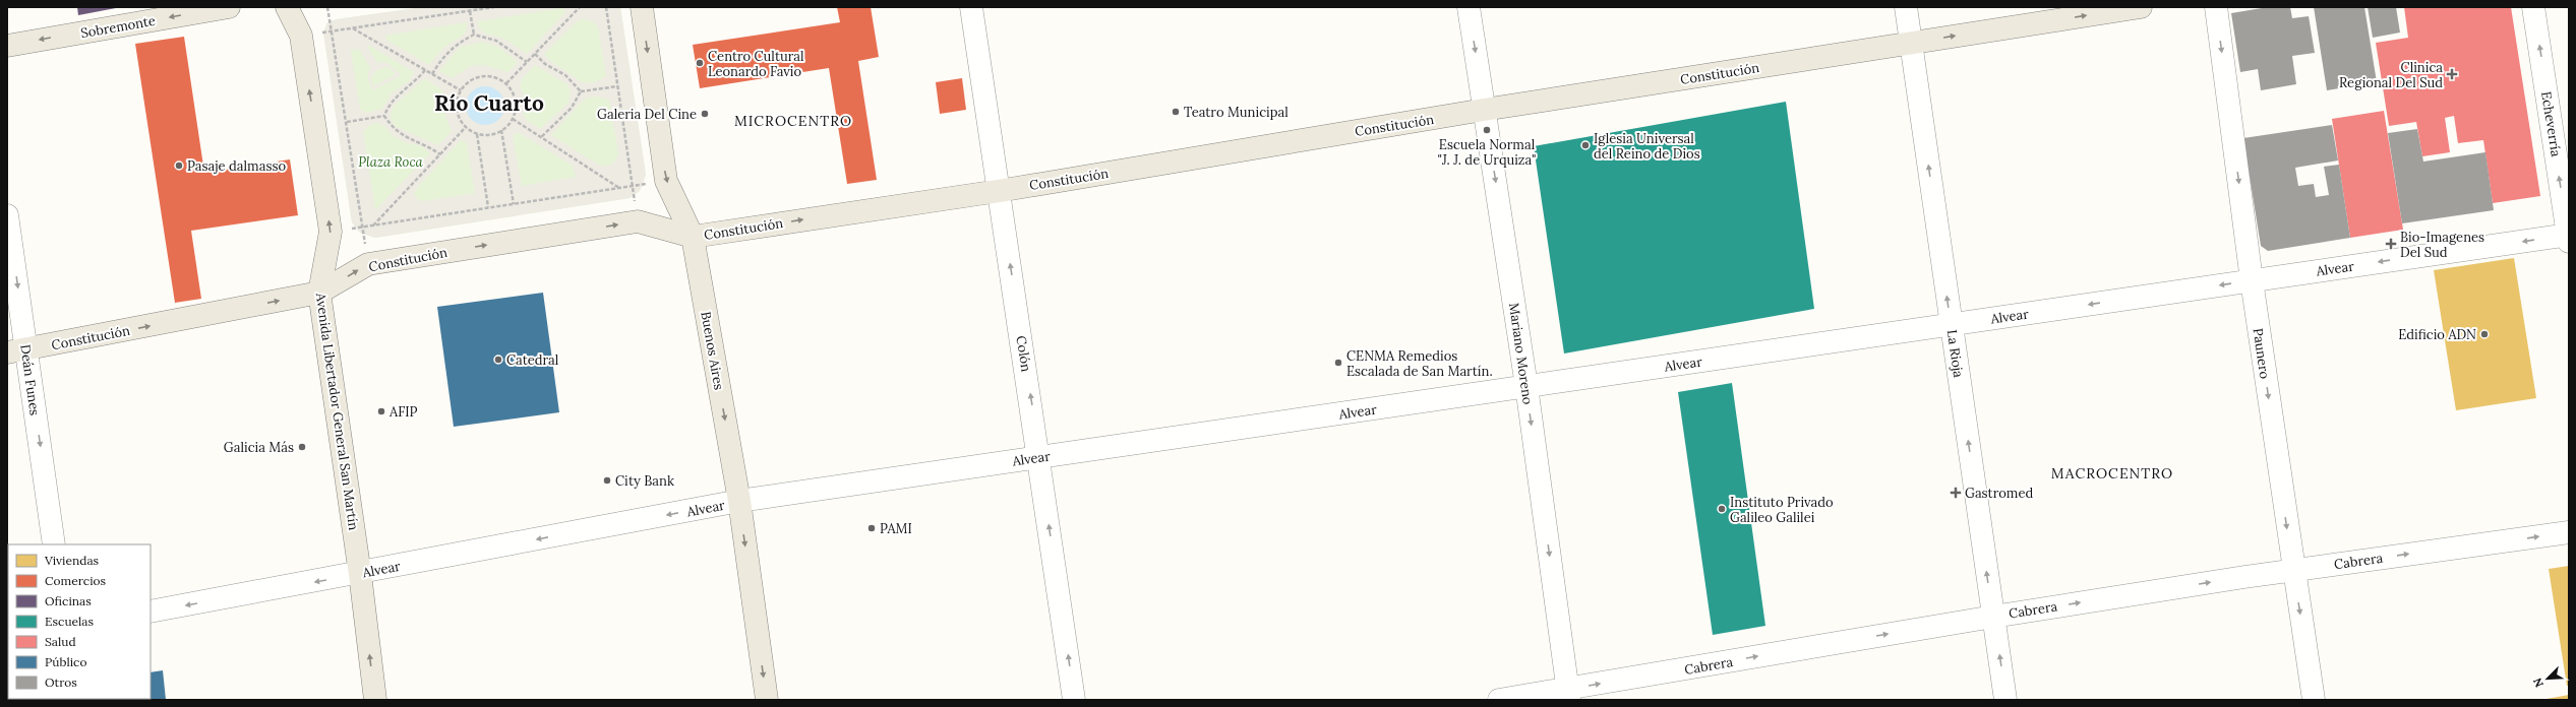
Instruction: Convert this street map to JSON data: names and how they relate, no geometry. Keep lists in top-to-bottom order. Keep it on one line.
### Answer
{"streets":{"main road":["Sobremonte","Constitución","Buenos Aires","Avenida Libertador General San Martín"],"street":["Echeverría","Alvear","Colón","Mariano Moreno","La Rioja","Paunero","Deán Funes","Cabrera"]},"crossings":[["Constitución","Buenos Aires"],["Constitución","Colón"],["Constitución","Mariano Moreno"],["Constitución","La Rioja"],["Constitución","Deán Funes"],["Constitución","Avenida Libertador General San Martín"],["Echeverría","Alvear"],["Alvear","Buenos Aires"],["Alvear","Colón"],["Alvear","Mariano Moreno"],["Alvear","La Rioja"],["Alvear","Paunero"],["Alvear","Avenida Libertador General San Martín"],["Mariano Moreno","Cabrera"],["La Rioja","Cabrera"],["Paunero","Cabrera"]],"one_way":["Sobremonte","Constitución","Echeverría","Alvear","Buenos Aires","Colón","Mariano Moreno","La Rioja","Paunero","Deán Funes","Avenida Libertador General San Martín","Cabrera"],"districts":["Río Cuarto","MICROCENTRO","MACROCENTRO"],"parks":["Plaza Roca"],"places":{"other":["Centro Cultural Leonardo Favio","Teatro Municipal","Galeria Del Cine","Escuela Normal \"J. J. de Urquiza\"","Iglesia Universal del Reino de Dios","Pasaje dalmasso","Edificio ADN","Catedral","CENMA Remedios Escalada de San Martín.","AFIP","Galicia Más","City Bank","Instituto Privado Galileo Galilei","PAMI"],"health":["Clinica Regional Del Sud","Bio-Imagenes Del Sud","Gastromed"]},"legend":["Viviendas","Comercios","Oficinas","Escuelas","Salud","Público","Otros"],"north":"bottom left"}
